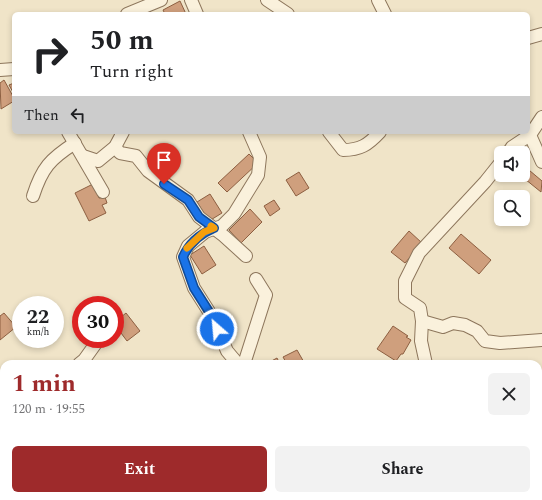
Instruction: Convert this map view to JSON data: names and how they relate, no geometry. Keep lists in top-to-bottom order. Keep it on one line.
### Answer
{"page":{"turn":["50 m","Turn right"],"then":"Then","speed":"22 km/h","limit":"30","heading":["1 min","120 m · 19:55"],"buttons":["Exit","Share"]}}
